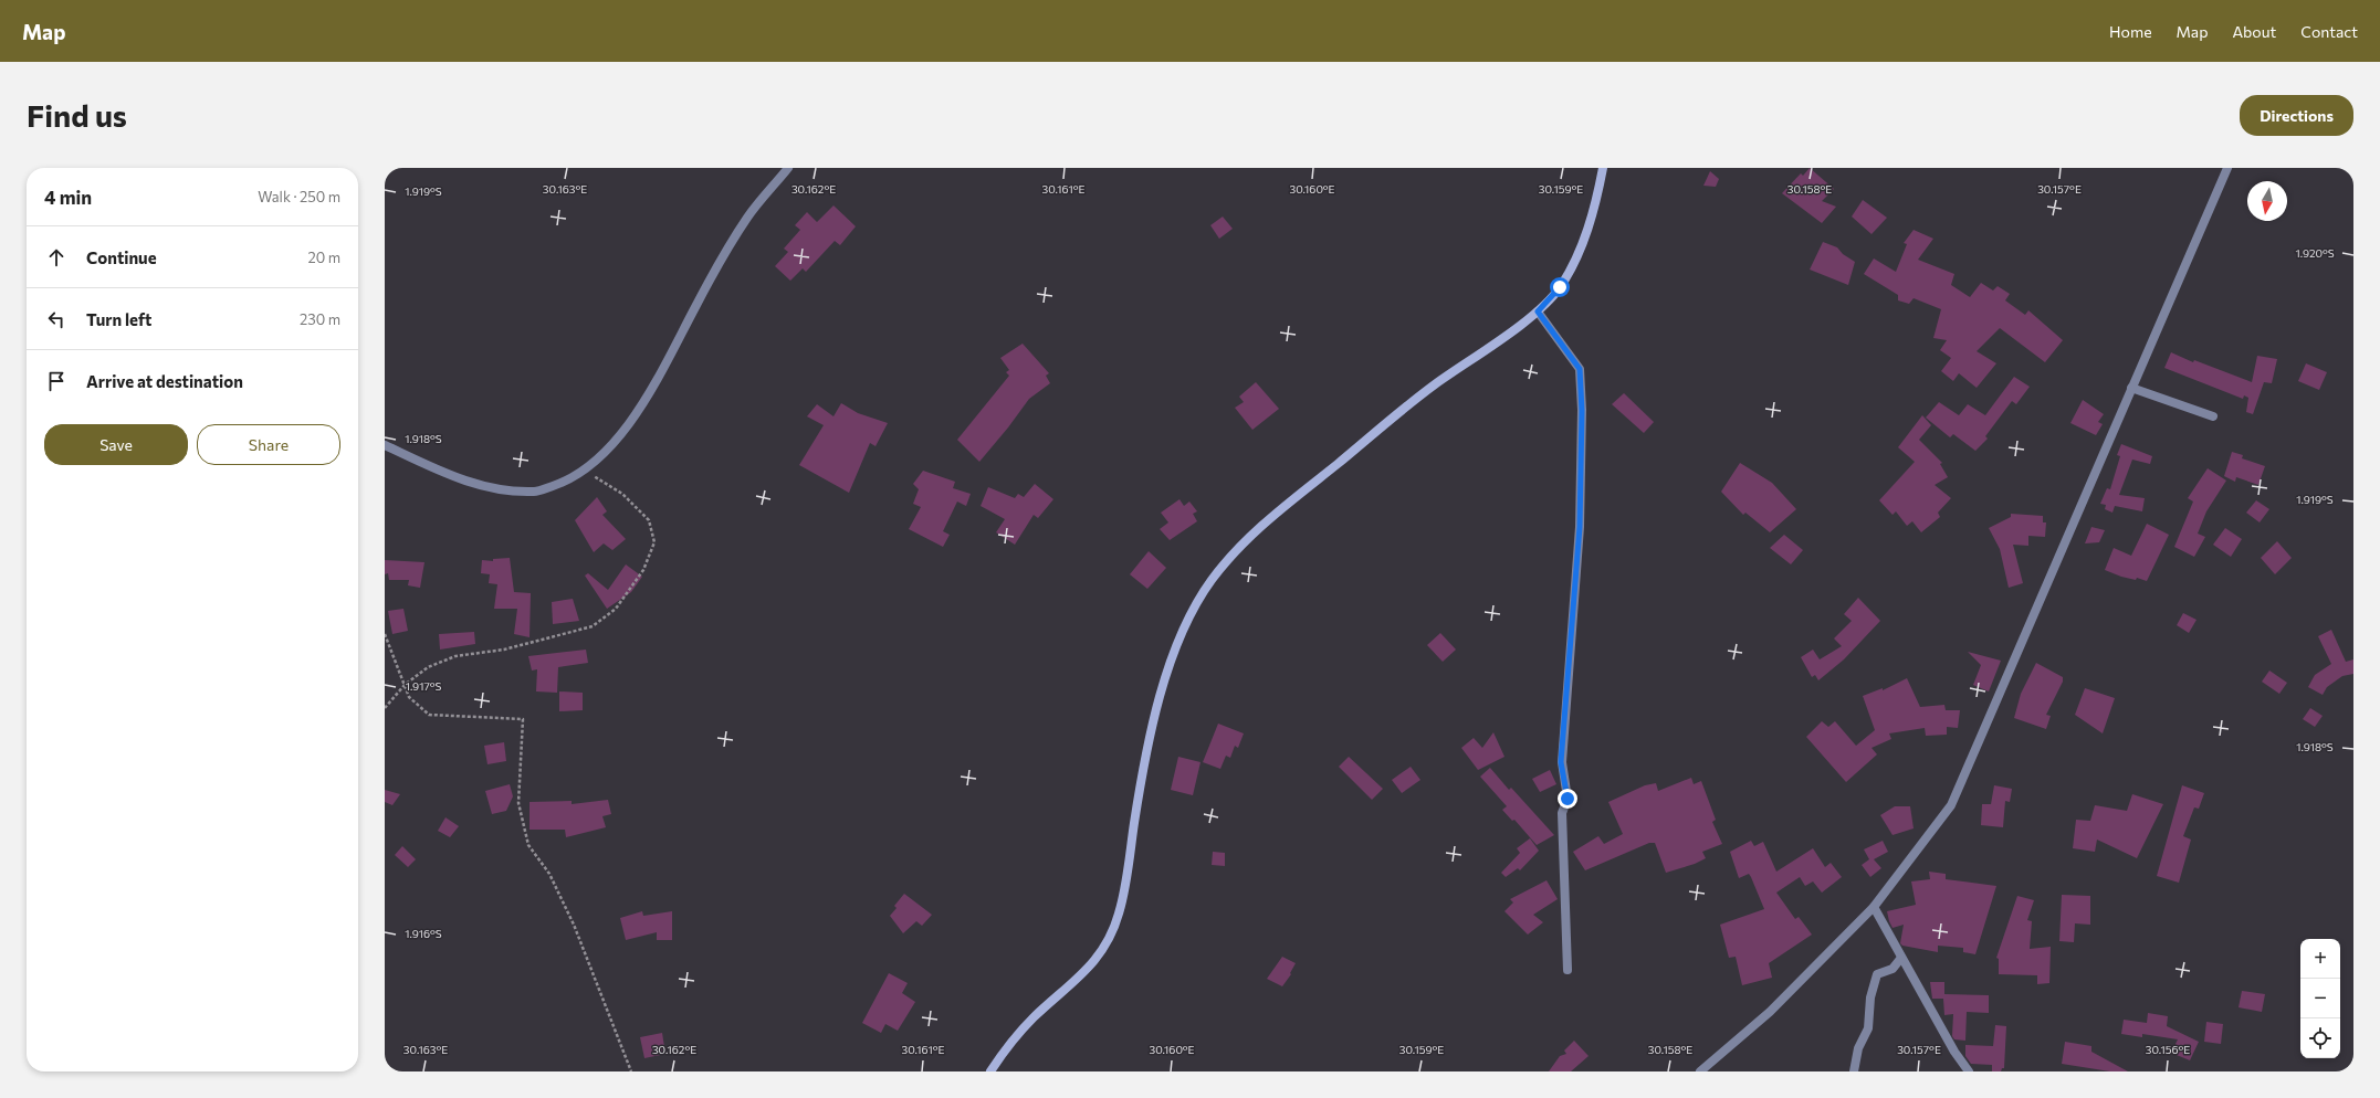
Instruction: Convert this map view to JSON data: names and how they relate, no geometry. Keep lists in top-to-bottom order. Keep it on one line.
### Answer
{"north":"bottom","page":{"header":"Map","nav":["Home","Map","About","Contact"],"buttons":["Directions",["Save","Share"]],"title":"Find us","heading":["4 min","Walk · 250 m"],"list":[["Continue","20 m"],["Turn left","230 m"],"Arrive at destination"],"map_buttons":["+","−"]},"coordinates":["30.163°E","30.162°E","30.161°E","30.160°E","30.159°E","30.158°E","30.157°E","1.919°S","1.920°S","1.918°S","1.917°S","1.916°S","30.156°E"]}
